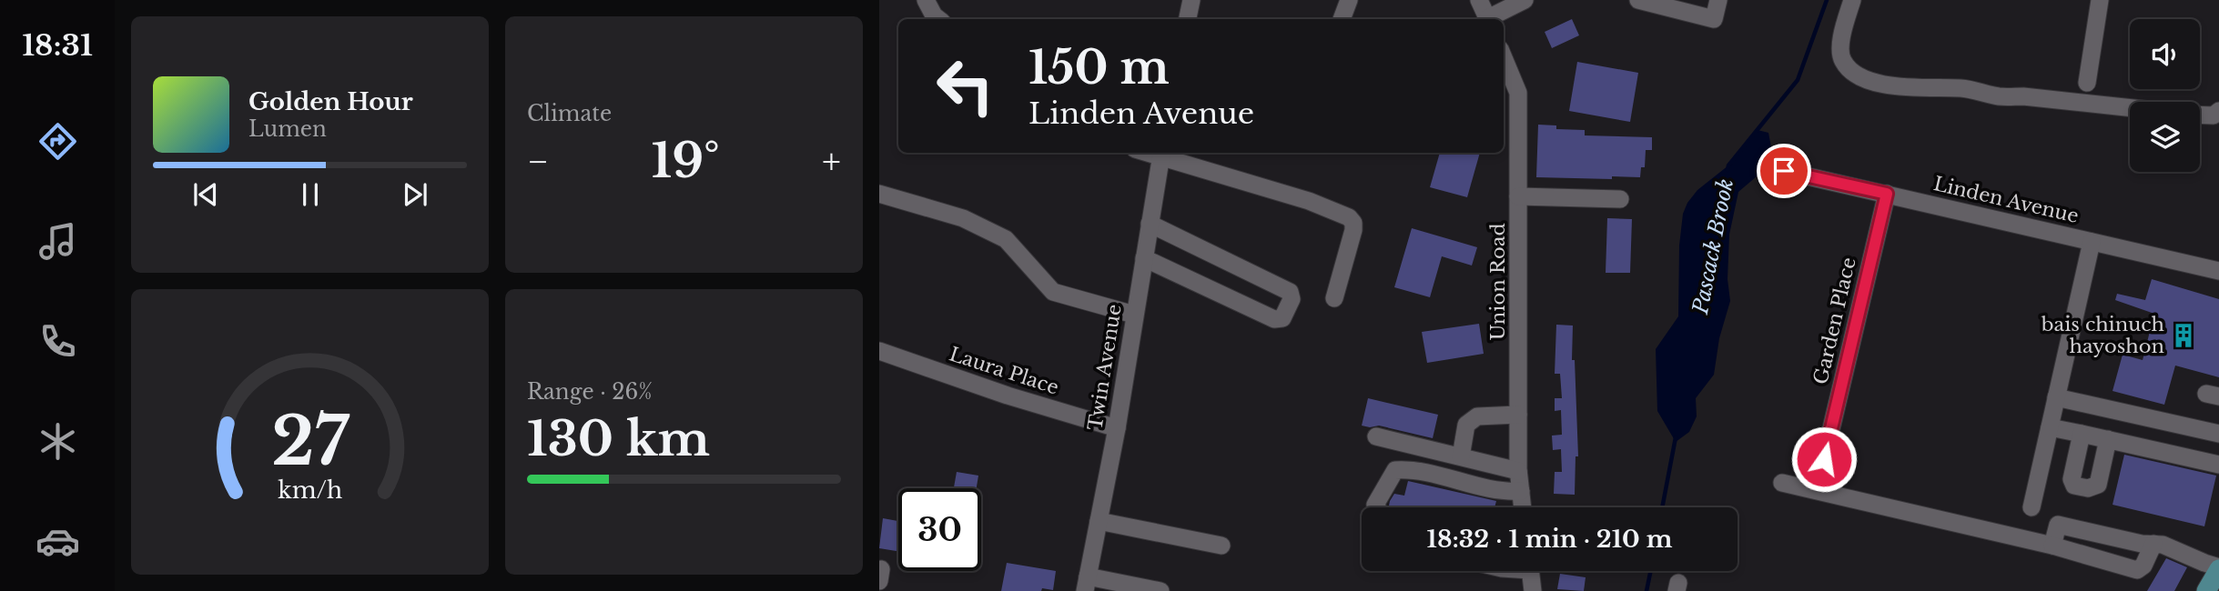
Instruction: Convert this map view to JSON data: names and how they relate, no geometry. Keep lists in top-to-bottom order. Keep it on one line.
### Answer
{"streets":{"street":["Linden Avenue","Union Road","Garden Place","Twin Avenue","Laura Place"]},"crossings":[["Linden Avenue","Garden Place"],["Twin Avenue","Laura Place"]],"water":["Pascack Brook"],"places":{"building":["bais chinuch hayoshon"]},"page":{"tabs":"18:31","tile":["Climate",["Range · 26%","130 km"]],"turn":["150 m","Linden Avenue"],"song":["Golden Hour","Lumen"],"heat":["−","19°","+"],"limit":"30","trip":"18:32 · 1 min · 210 m","gauge":["27","km/h"]}}
